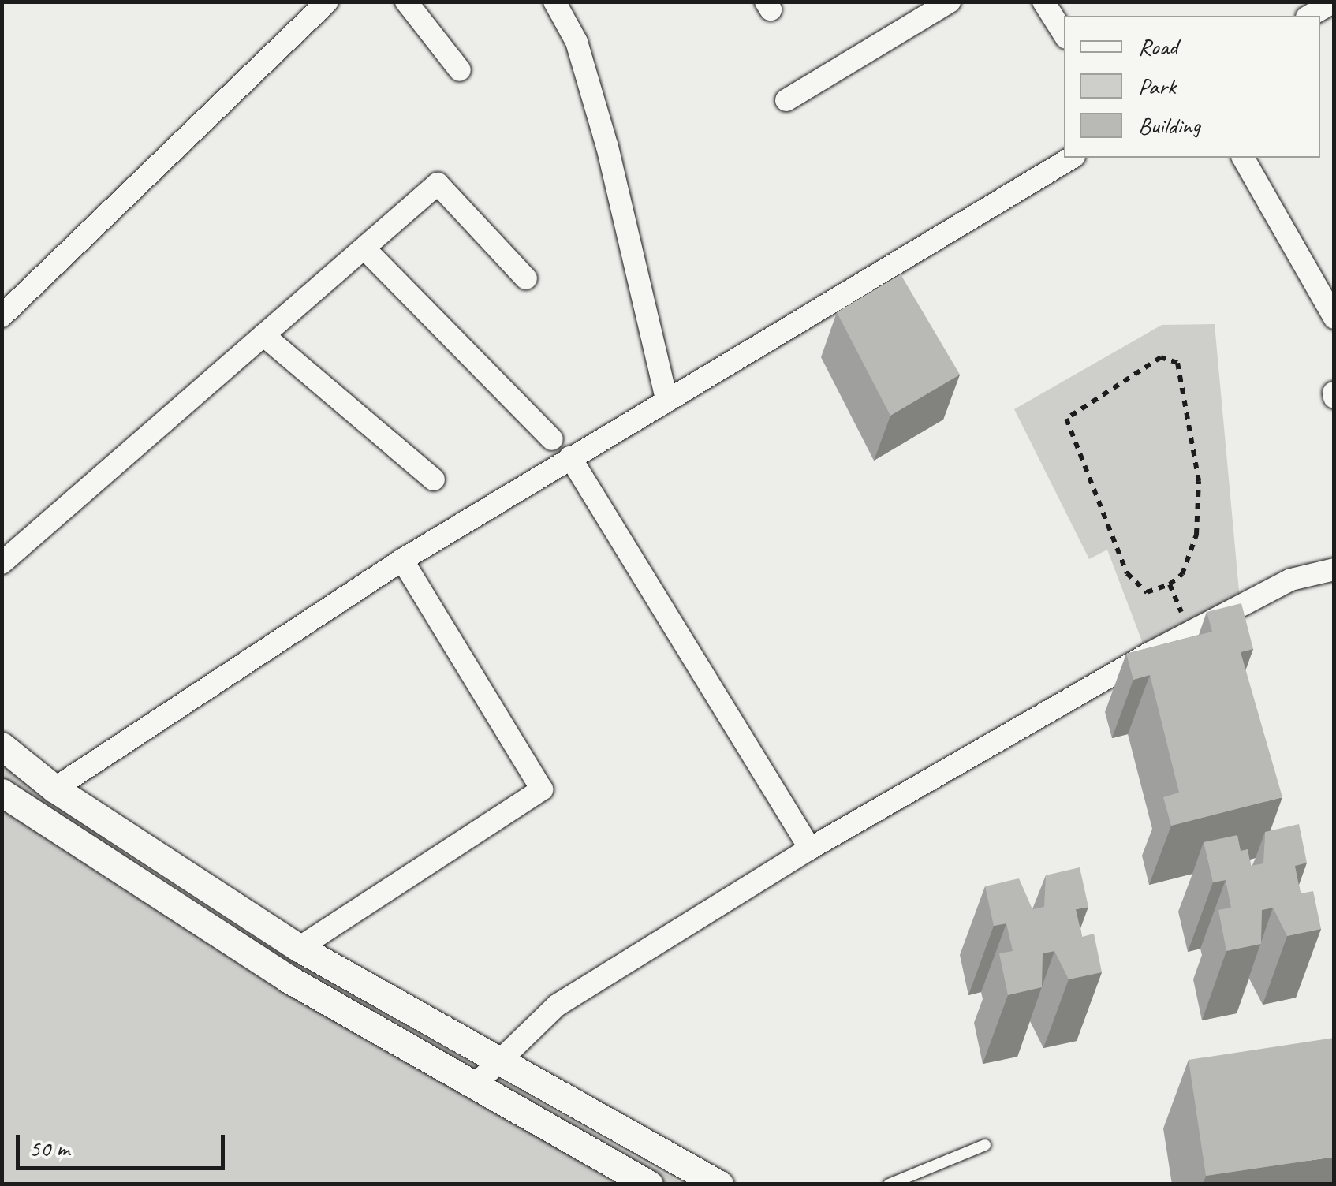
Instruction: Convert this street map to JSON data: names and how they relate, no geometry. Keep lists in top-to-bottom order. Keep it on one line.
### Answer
{"legend":["Road","Park","Building"],"scale_bar":"50 m"}
